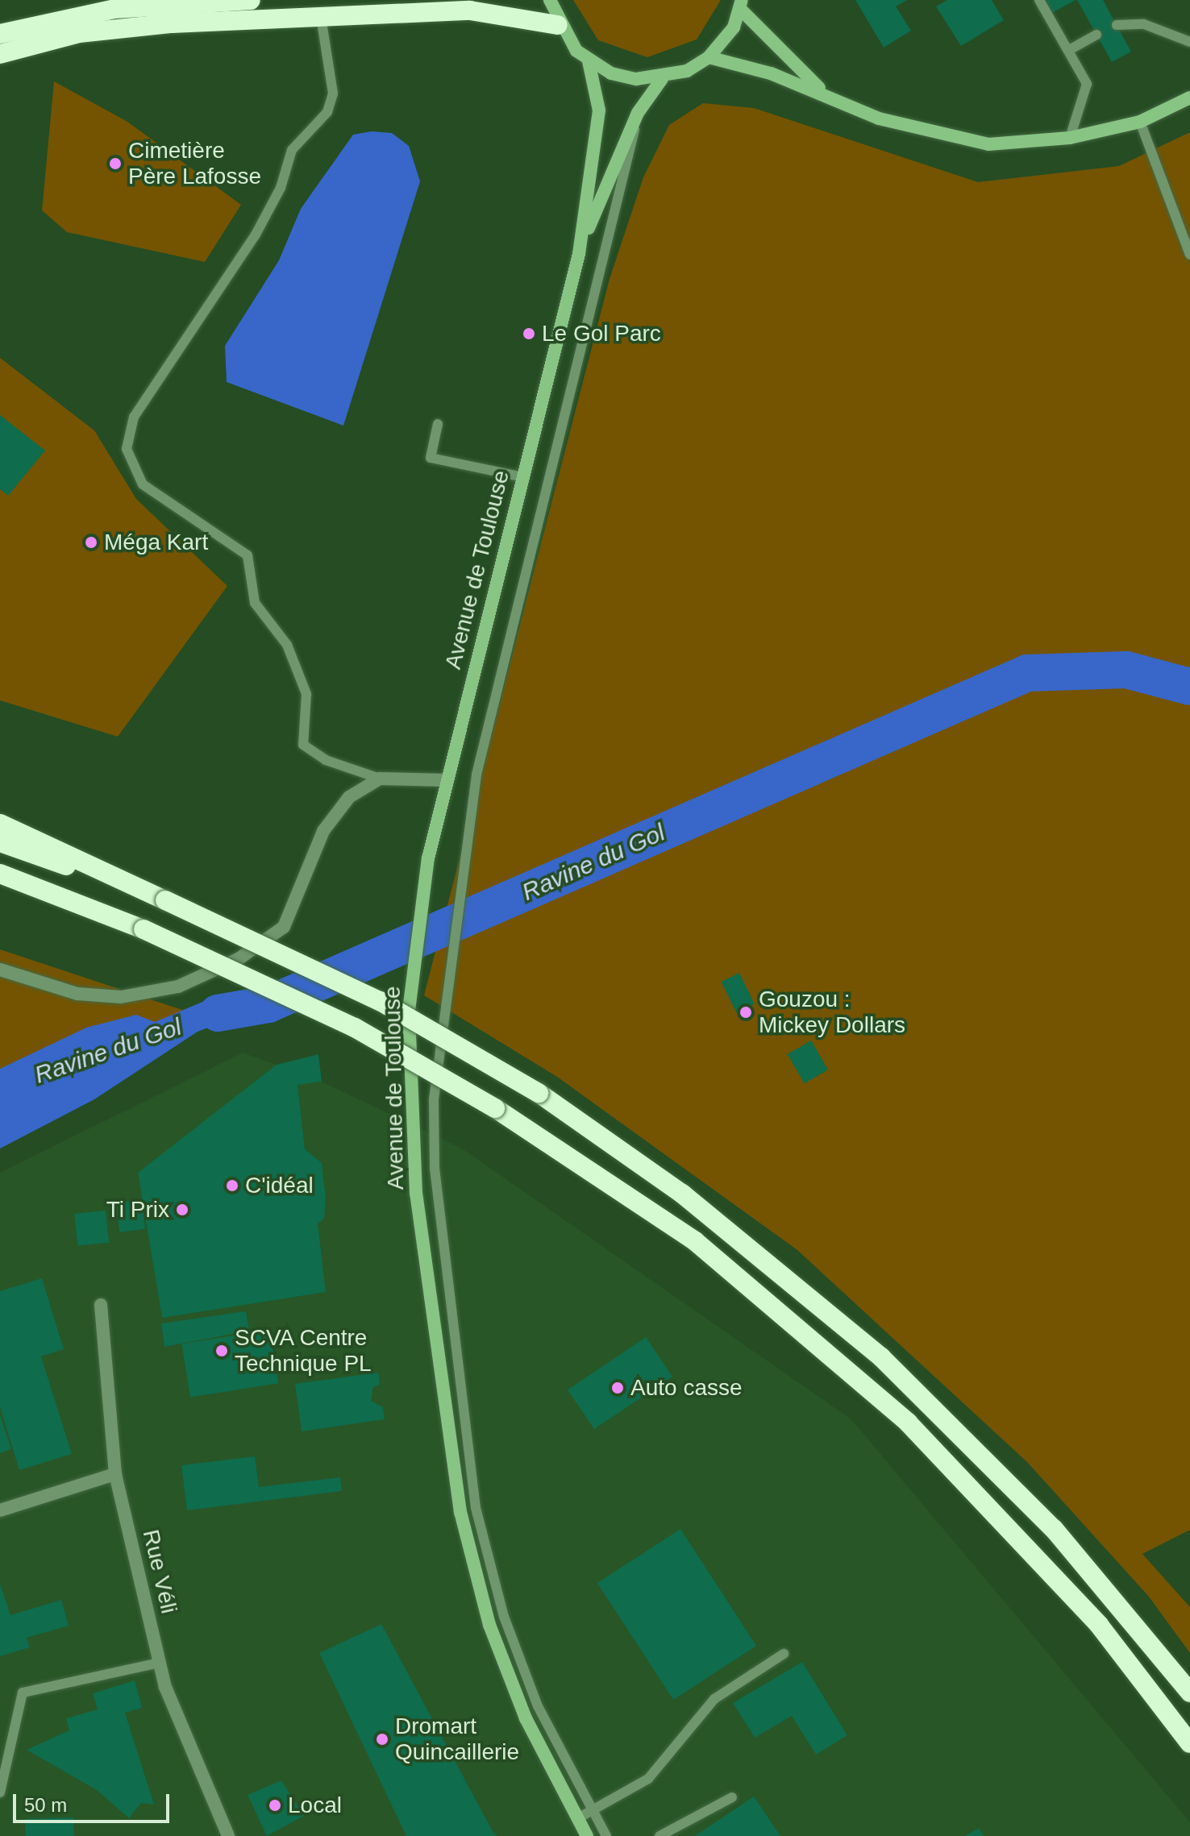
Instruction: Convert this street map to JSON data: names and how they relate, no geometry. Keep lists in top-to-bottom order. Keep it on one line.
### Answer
{"streets":{"main road":["Avenue de Toulouse"],"street":["Rue Véli"]},"water":["Ravine du Gol"],"places":["Cimetière Père Lafosse","Le Gol Parc","Méga Kart","Gouzou : Mickey Dollars","C'idéal","Ti Prix","SCVA Centre Technique PL","Auto casse","Dromart Quincaillerie","Local"],"scale_bar":"50 m"}
